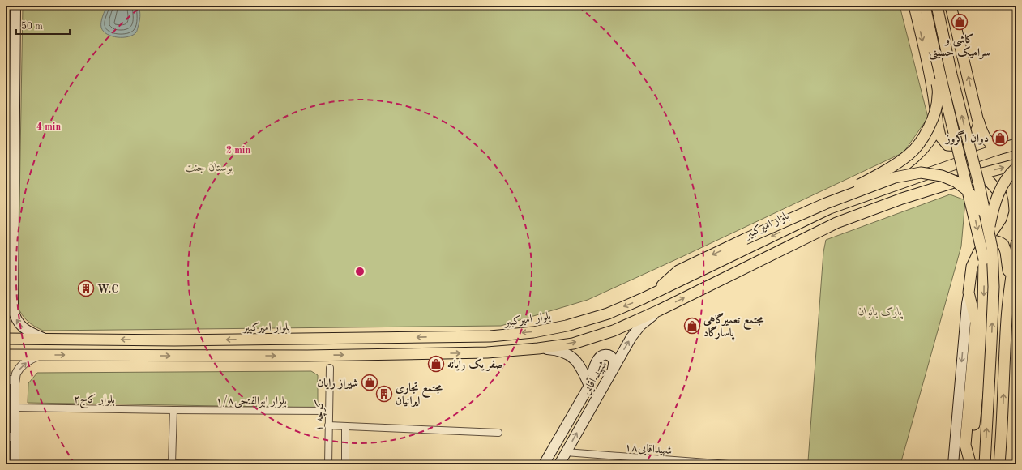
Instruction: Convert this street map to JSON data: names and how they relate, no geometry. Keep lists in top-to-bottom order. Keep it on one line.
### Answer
{"streets":{"main road":["بلوار امیرکبیر","شهید آقایی"],"street":["بلوار کاج۲","بلوار ابوالفتحی۱/۸","کوچه ۱","شهیداقایی۱۸"]},"crossings":[["شهید آقایی","شهیداقایی۱۸"],["بلوار کاج۲","بلوار ابوالفتحی۱/۸"],["بلوار ابوالفتحی۱/۸","کوچه ۱"]],"parks":["بوستان جنت","پارک بانوان"],"places":{"shop":["کاشی و سرامیک حسینی","دوان اگزوز","مجتمع تعمیرگاهی پاسارگاد","صفر یک رایانه","شیراز رایان"],"building":["W.C","مجتمع تجاری ایرانیان"]},"scale_bar":"50 m","rings":["4 min","2 min"]}
